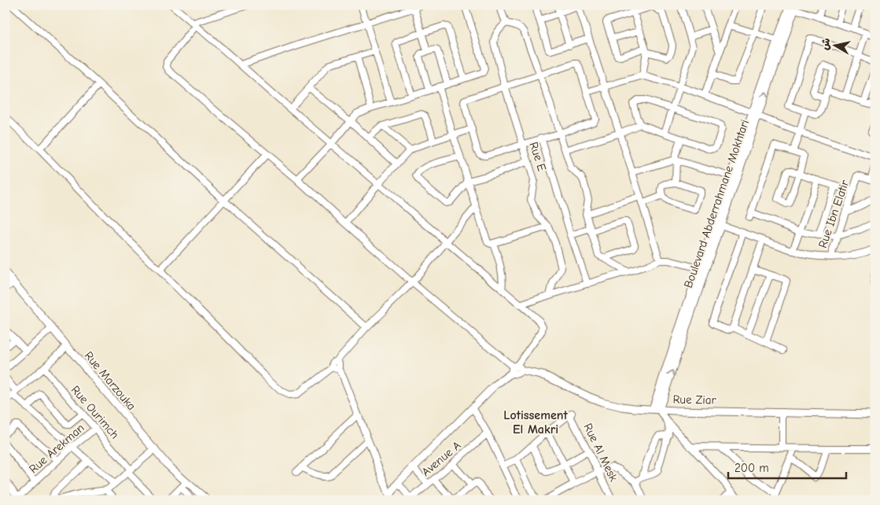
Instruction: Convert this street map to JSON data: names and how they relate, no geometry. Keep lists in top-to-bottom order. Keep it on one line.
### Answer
{"streets":{"main road":["Boulevard Abderrahmane Mokhtari","Rue Marzouka","Rue Ziar"],"street":["Rue E","Rue Ibn Elatir","Rue Ourimch","Rue Arekman","Rue Al Mesk","Avenue A"]},"crossings":[["Boulevard Abderrahmane Mokhtari","Rue Ziar"],["Rue Ourimch","Rue Arekman"]],"districts":["Lotissement El Makri"],"scale_bar":"200 m","north":"left"}
